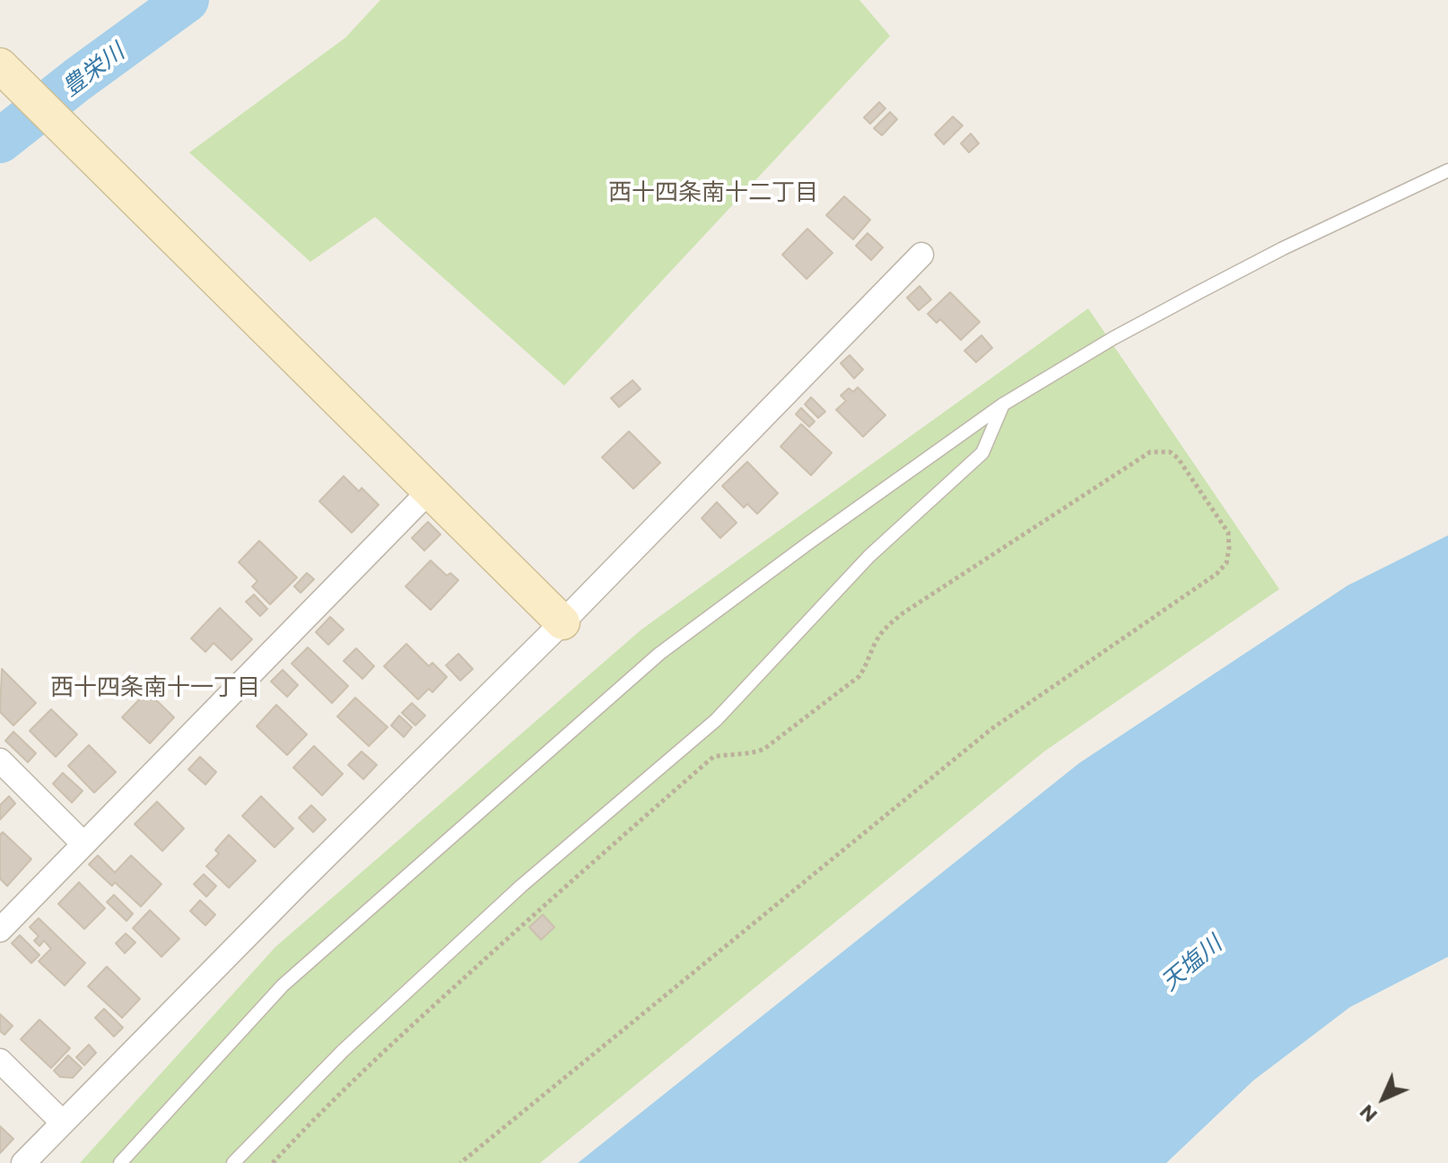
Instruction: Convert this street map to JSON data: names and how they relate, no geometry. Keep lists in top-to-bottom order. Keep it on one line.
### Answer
{"districts":["西十四条南十二丁目","西十四条南十一丁目"],"water":["豊栄川","天塩川"],"north":"bottom left"}
